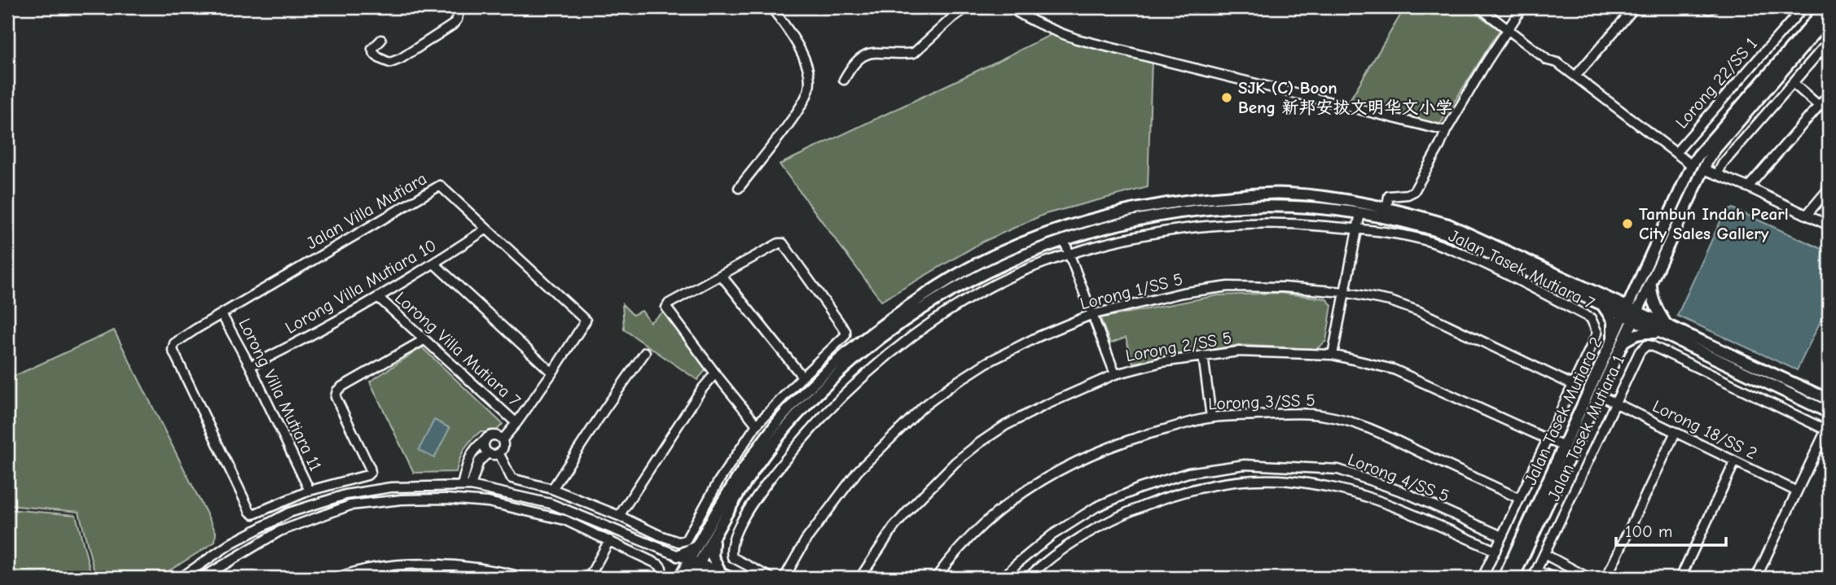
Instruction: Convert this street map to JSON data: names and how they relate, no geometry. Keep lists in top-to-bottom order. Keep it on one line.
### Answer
{"streets":{"street":["Lorong 22/SS 1","Jalan Villa Mutiara","Jalan Tasek Mutiara 7","Lorong Villa Mutiara 10","Lorong 1/SS 5","Lorong 2/SS 5","Lorong Villa Mutiara 7","Lorong Villa Mutiara 11","Lorong 3/SS 5","Jalan Tasek Mutiara 2","Jalan Tasek Mutiara 1","Lorong 18/SS 2","Lorong 4/SS 5"]},"crossings":[["Jalan Villa Mutiara","Lorong Villa Mutiara 10"],["Jalan Villa Mutiara","Lorong Villa Mutiara 7"],["Jalan Villa Mutiara","Lorong Villa Mutiara 11"],["Jalan Tasek Mutiara 7","Lorong 1/SS 5"],["Jalan Tasek Mutiara 7","Lorong 2/SS 5"],["Jalan Tasek Mutiara 7","Lorong 3/SS 5"],["Jalan Tasek Mutiara 7","Jalan Tasek Mutiara 2"],["Jalan Tasek Mutiara 7","Lorong 4/SS 5"],["Lorong Villa Mutiara 10","Lorong Villa Mutiara 7"],["Lorong Villa Mutiara 10","Lorong Villa Mutiara 11"],["Lorong 2/SS 5","Jalan Tasek Mutiara 2"],["Jalan Tasek Mutiara 2","Lorong 18/SS 2"],["Jalan Tasek Mutiara 1","Lorong 18/SS 2"]],"places":["SJK (C) Boon Beng 新邦安拔文明华文小学","Tambun Indah Pearl City Sales Gallery"],"scale_bar":"100 m"}
